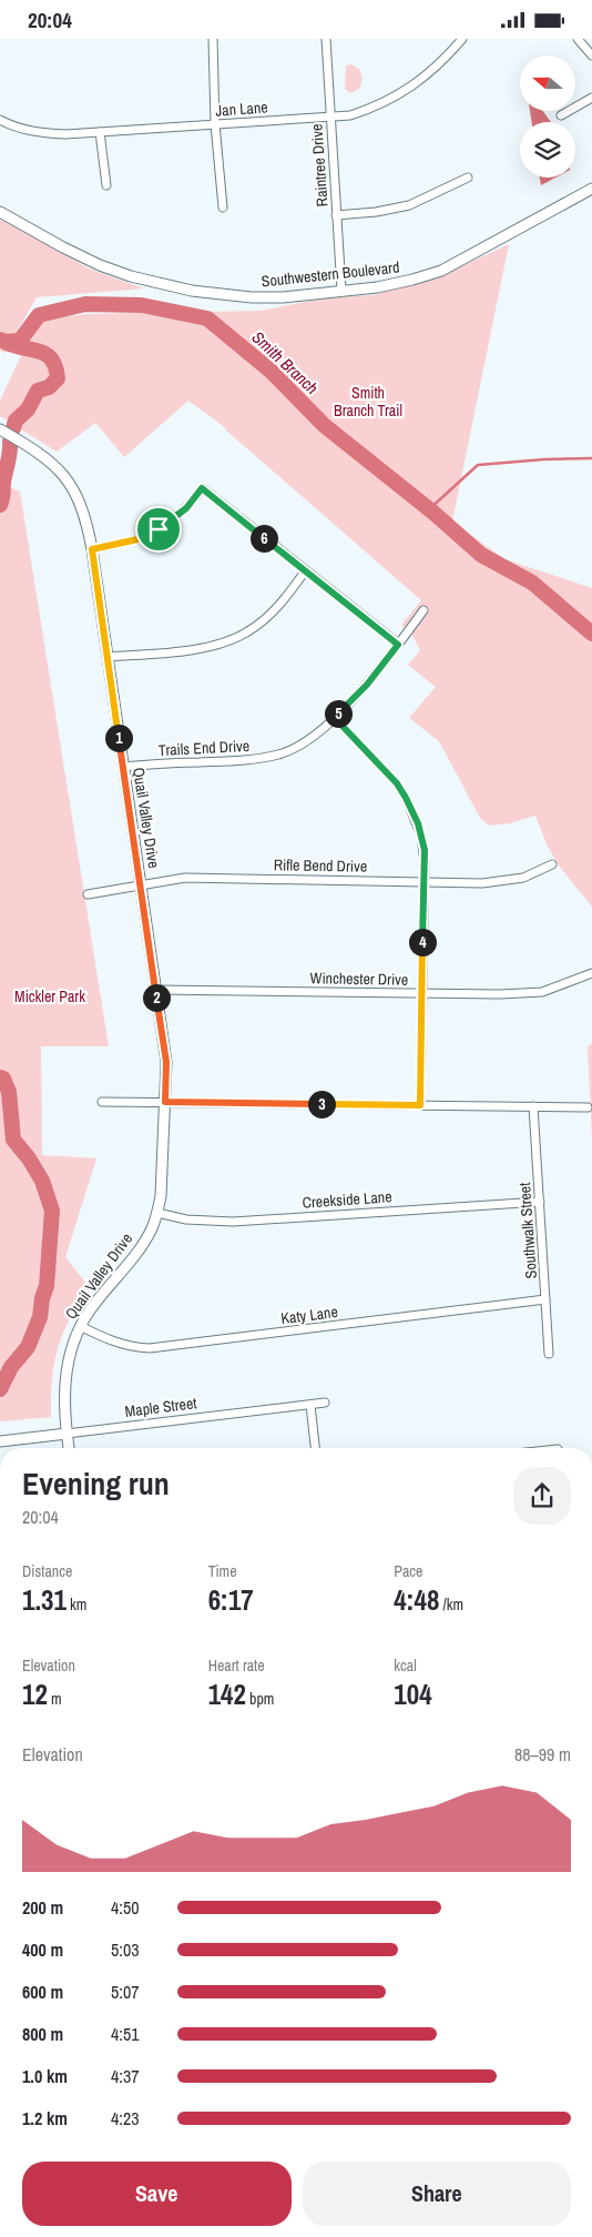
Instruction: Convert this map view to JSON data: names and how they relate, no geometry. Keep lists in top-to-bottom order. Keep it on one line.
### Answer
{"streets":{"street":["Jan Lane","Raintree Drive","Southwestern Boulevard","Trails End Drive","Quail Valley Drive","Rifle Bend Drive","Winchester Drive","Creekside Lane","Southwalk Street","Katy Lane","Maple Street"]},"crossings":[["Jan Lane","Raintree Drive"],["Raintree Drive","Southwestern Boulevard"],["Trails End Drive","Quail Valley Drive"],["Quail Valley Drive","Rifle Bend Drive"],["Quail Valley Drive","Winchester Drive"],["Quail Valley Drive","Creekside Lane"],["Quail Valley Drive","Katy Lane"],["Quail Valley Drive","Maple Street"],["Creekside Lane","Southwalk Street"],["Southwalk Street","Katy Lane"]],"water":["Smith Branch"],"parks":["Smith Branch Trail","Mickler Park"],"north":"left","page":{"status":"20:04","pins":["6","5","1","4","2","3"],"heading":["Evening run","20:04"],"stats":[["Distance","1.31 km"],["Time","6:17"],["Pace","4:48 /km"],["Elevation","12 m"],["Heart rate","142 bpm"],["kcal","104"]],"chart":["Elevation","88–99 m"],"list":[{"name":"200 m","note":"4:50"},{"name":"400 m","note":"5:03"},{"name":"600 m","note":"5:07"},{"name":"800 m","note":"4:51"},{"name":"1.0 km","note":"4:37"},{"name":"1.2 km","note":"4:23"}],"buttons":["Save","Share"]}}
